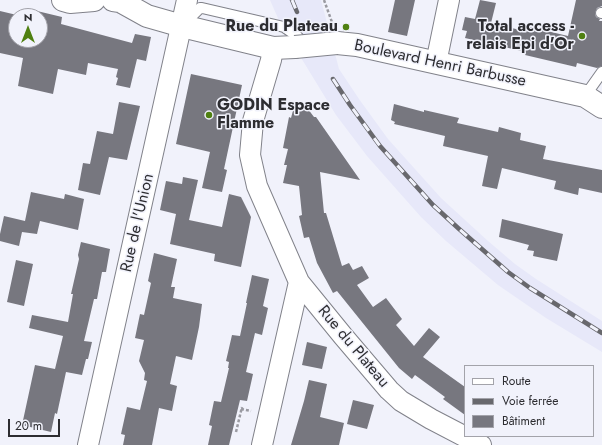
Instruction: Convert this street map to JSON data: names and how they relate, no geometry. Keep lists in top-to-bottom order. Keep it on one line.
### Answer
{"streets":{"main road":["Boulevard Henri Barbusse"],"street":["Rue de l'Union","Rue du Plateau"]},"crossings":[["Boulevard Henri Barbusse","Rue de l'Union"],["Boulevard Henri Barbusse","Rue du Plateau"]],"places":["Rue du Plateau","Total access - relais Epi d'Or","GODIN Espace Flamme"],"legend":["Route","Voie ferrée","Bâtiment"],"scale_bar":"20 m","north":"top"}
